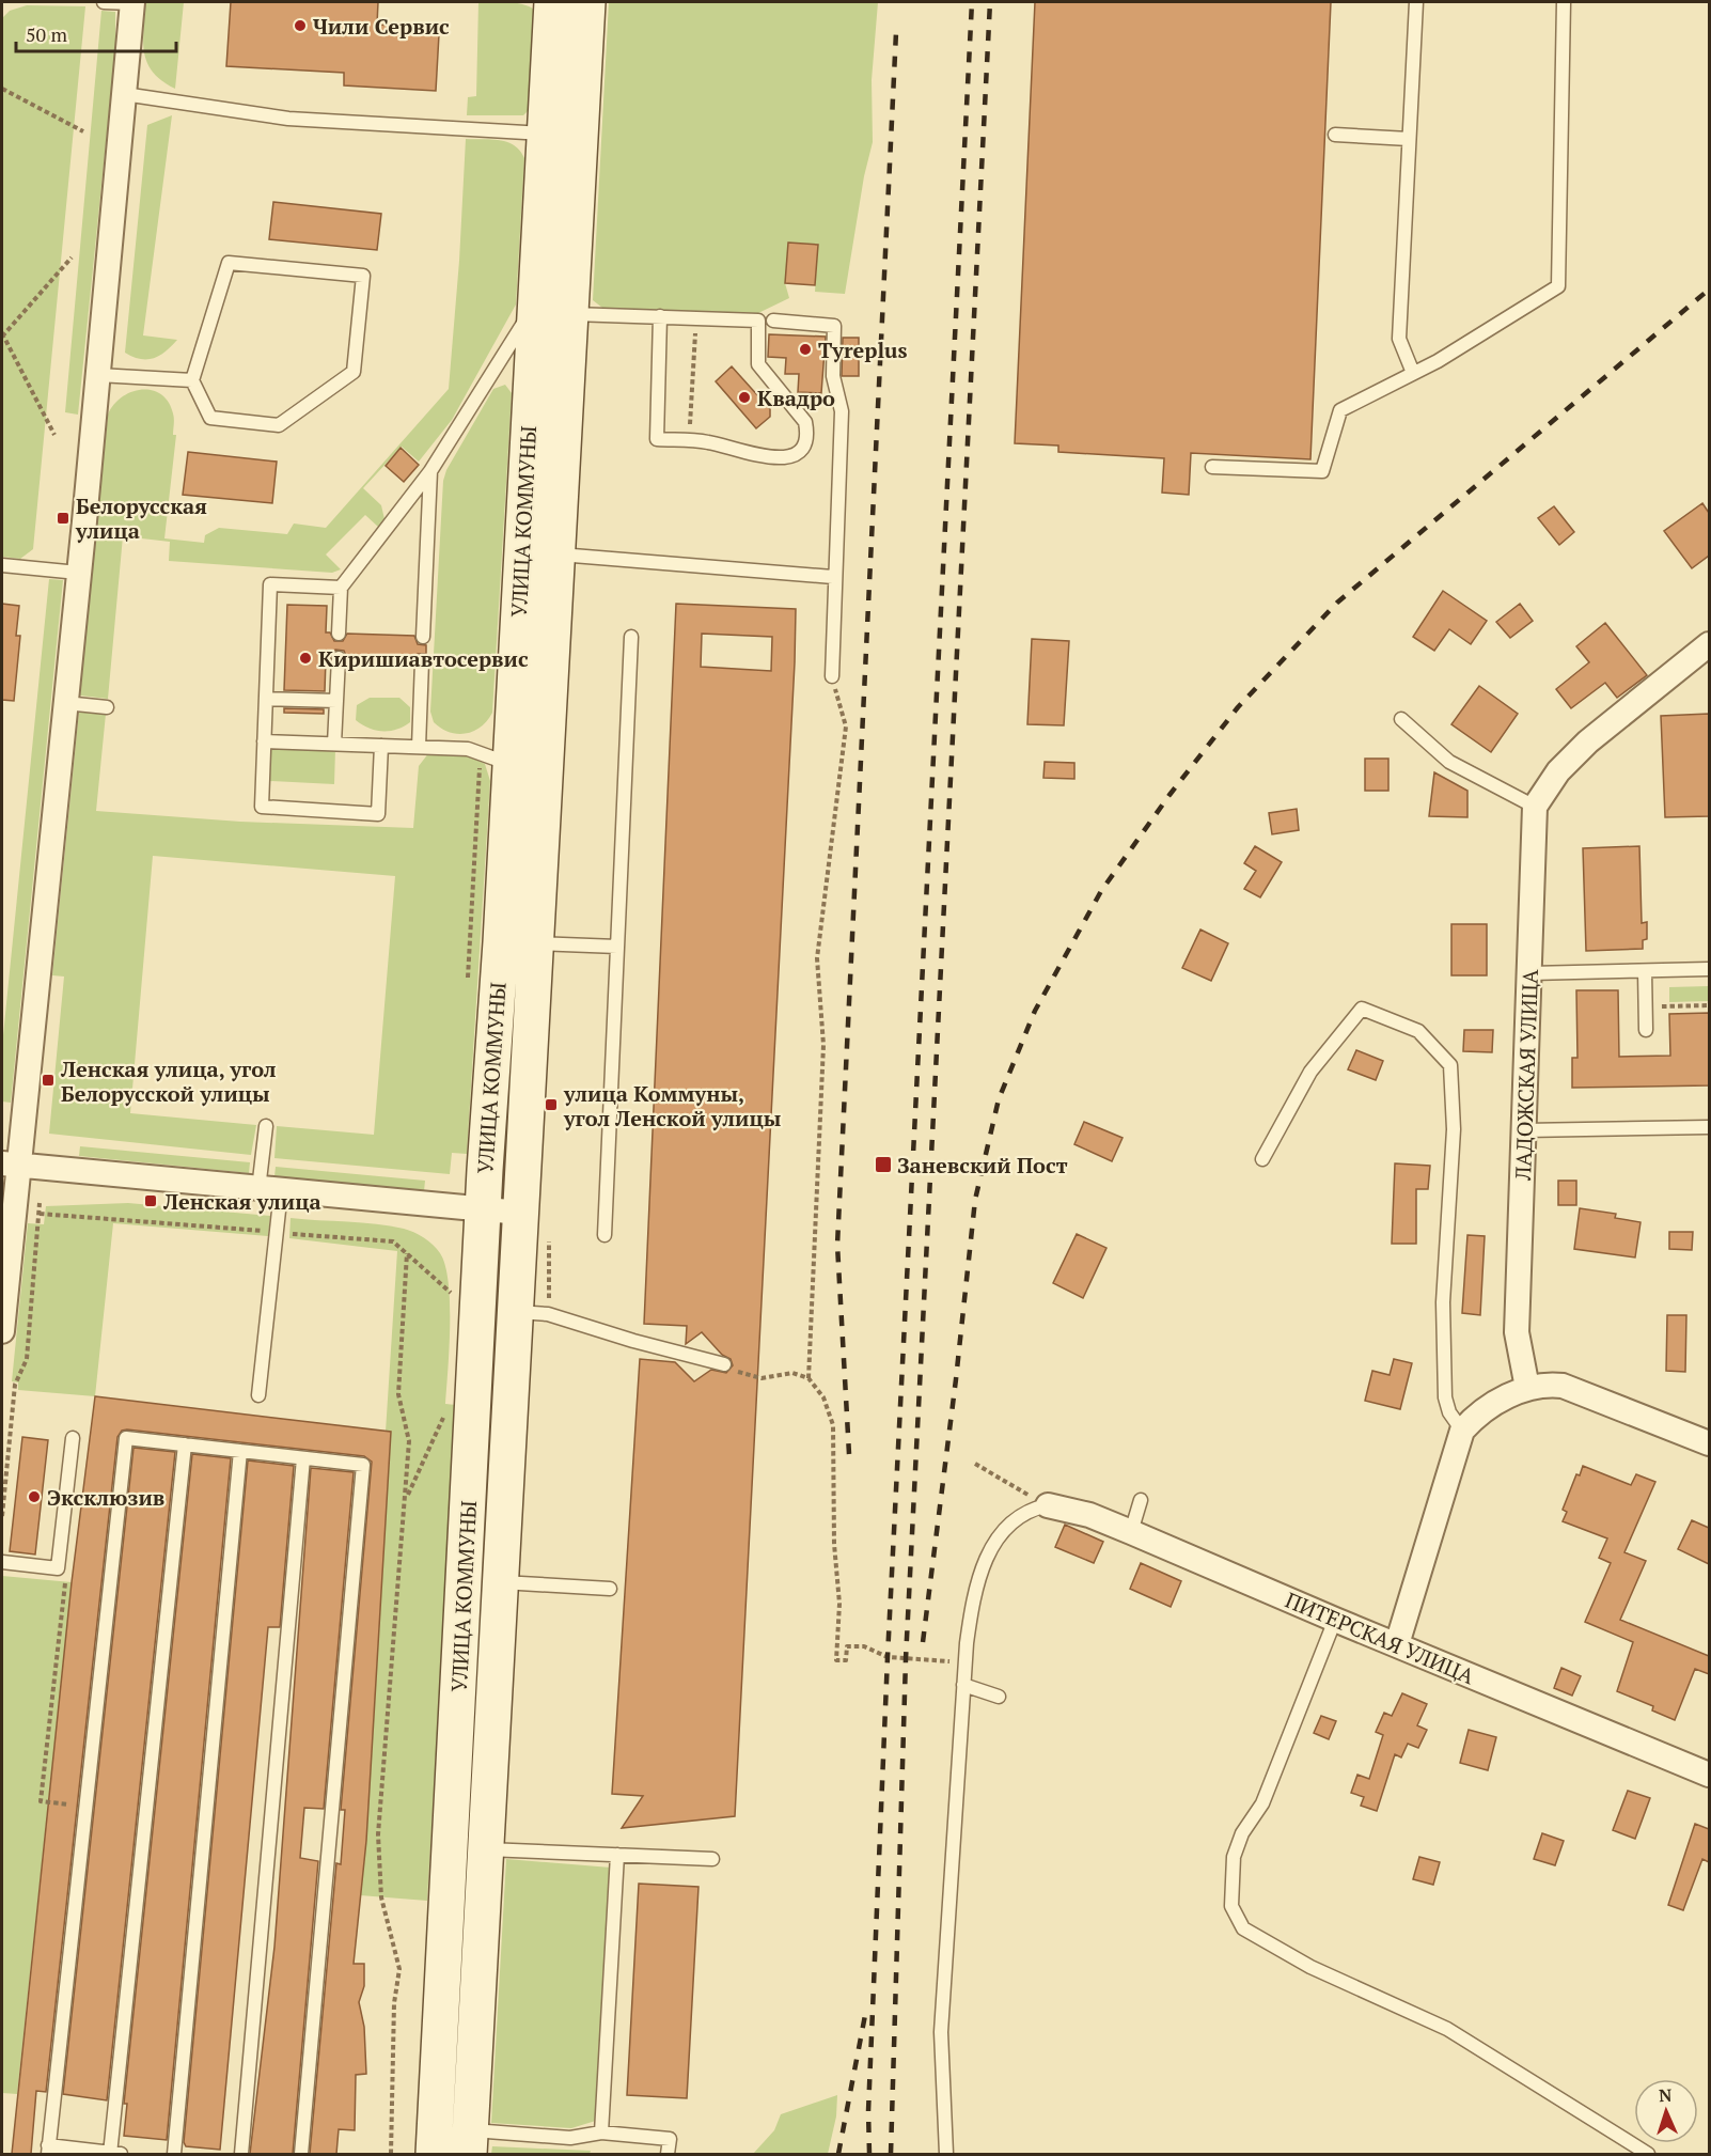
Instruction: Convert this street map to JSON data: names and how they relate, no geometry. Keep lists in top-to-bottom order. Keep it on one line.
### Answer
{"streets":{"street":["УЛИЦА КОММУНЫ","ЛАДОЖСКАЯ УЛИЦА","ПИТЕРСКАЯ УЛИЦА"]},"places":{"other":["Чили Сервис","Tyreplus","Квадро","Киришиавтосервис","Эксклюзив"],"transit":["Белорусская улица","Ленская улица, угол Белорусской улицы","улица Коммуны, угол Ленской улицы","Заневский Пост","Ленская улица"]},"scale_bar":"50 m","north":"top"}
